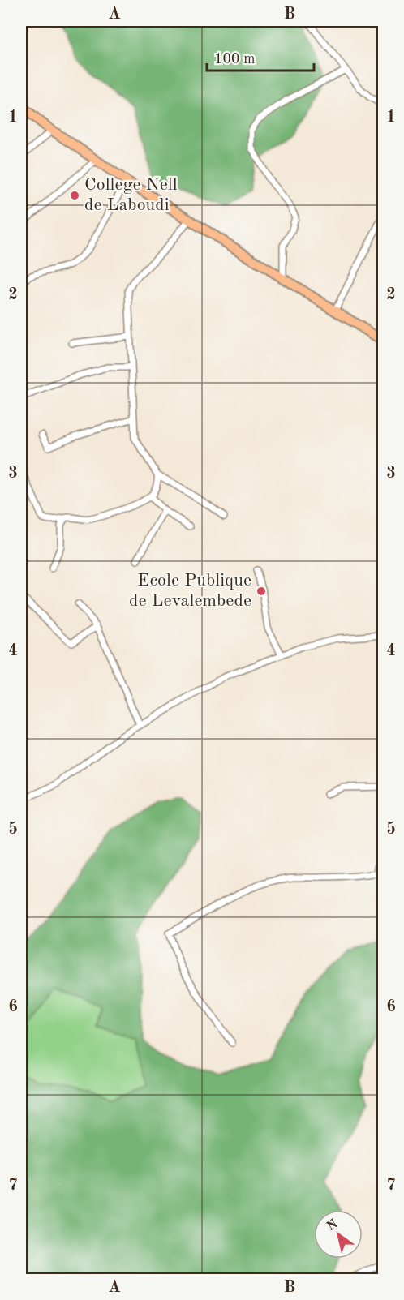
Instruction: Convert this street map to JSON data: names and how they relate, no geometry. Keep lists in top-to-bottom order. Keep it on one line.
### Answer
{"places":["College Nell de Laboudi","Ecole Publique de Levalembede"],"scale_bar":"100 m","north":"top left","grid":{"columns":["A","B"],"rows":["1","2","3","4","5","6","7"]}}
